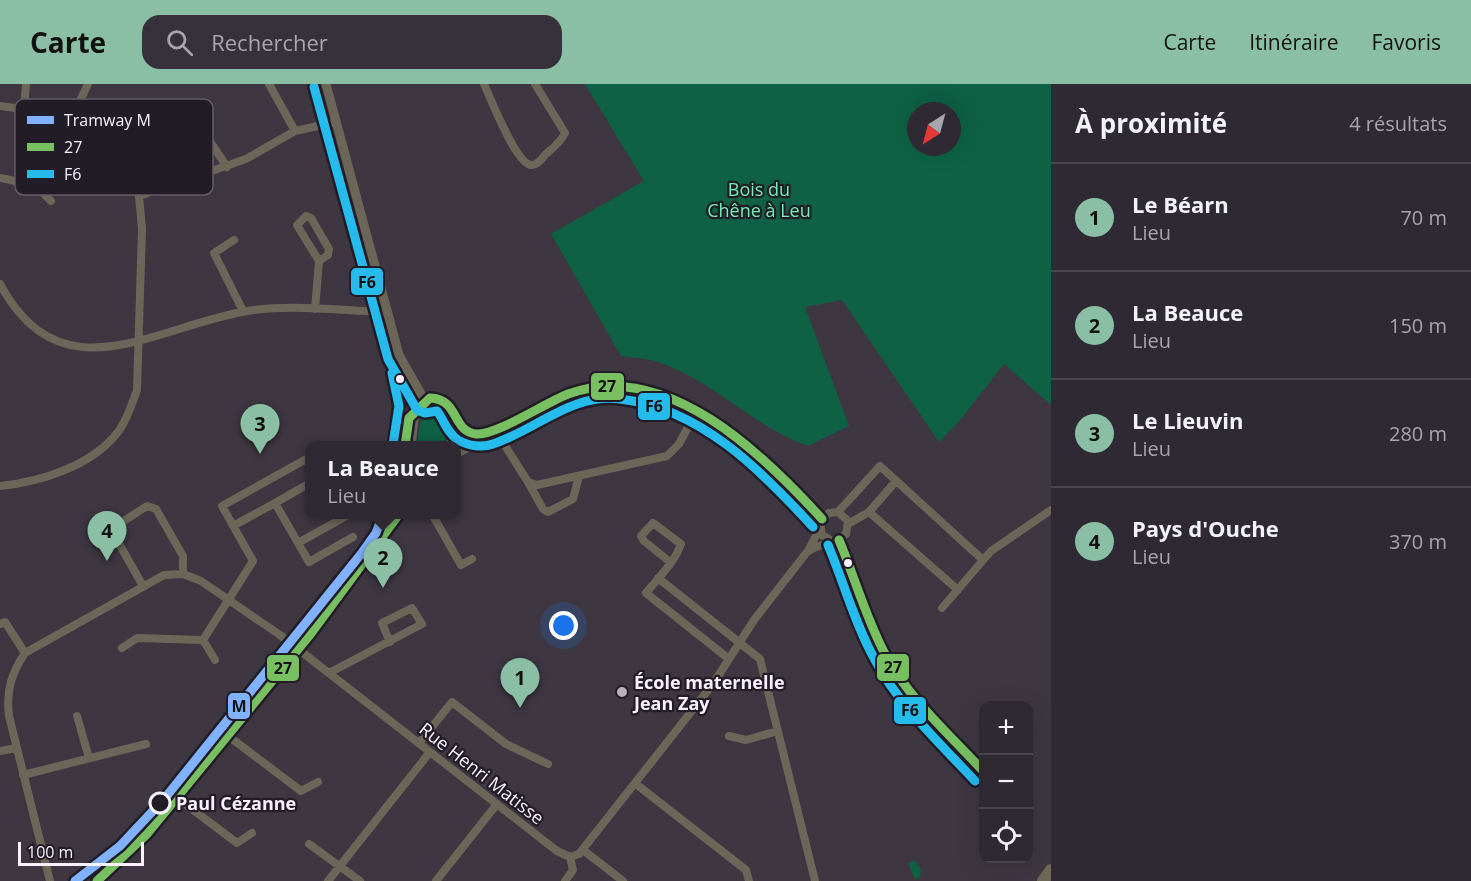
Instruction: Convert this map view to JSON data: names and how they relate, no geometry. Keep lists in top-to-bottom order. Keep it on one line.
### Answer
{"streets":{"street":["Rue Henri Matisse"]},"parks":["Bois du Chêne à Leu"],"places":["École maternelle Jean Zay","Paul Cézanne"],"lines":["transit line F6","transit line 27","tram line M"],"legend":["Tramway M","27","F6"],"scale_bar":"100 m","north":"bottom left","page":{"header":"Carte","search":"Rechercher","nav":["Carte","Itinéraire","Favoris"],"heading":["À proximité","4 résultats"],"list":[{"mark":"1","name":"Le Béarn","note":"Lieu","value":"70 m"},{"mark":"2","name":"La Beauce","note":"Lieu","value":"150 m"},{"mark":"3","name":"Le Lieuvin","note":"Lieu","value":"280 m"},{"mark":"4","name":"Pays d'Ouche","note":"Lieu","value":"370 m"}],"pins":["3","4","2","1"],"popup":["La Beauce","Lieu"],"map_buttons":["+","−"],"scale":"100 m"}}
